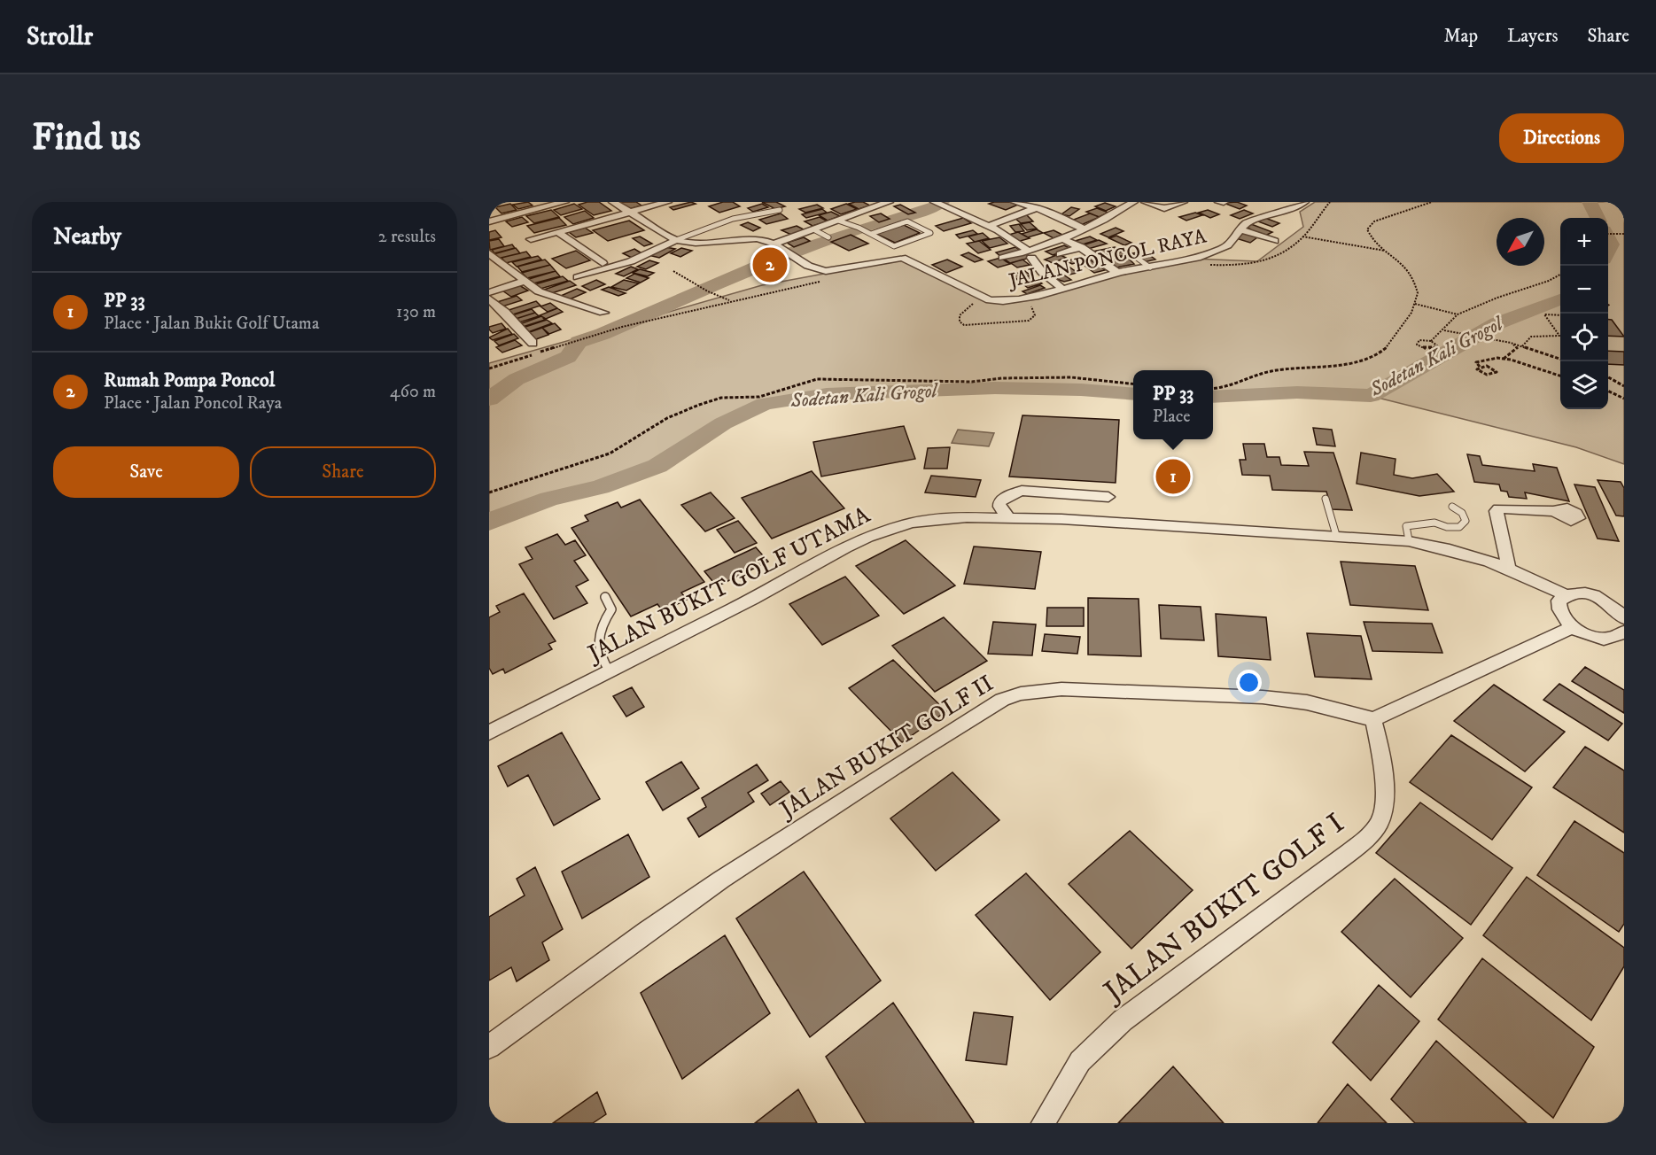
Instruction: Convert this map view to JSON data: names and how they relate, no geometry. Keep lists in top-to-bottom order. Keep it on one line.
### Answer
{"streets":{"street":["JALAN PONCOL RAYA","JALAN BUKIT GOLF UTAMA","JALAN BUKIT GOLF II","JALAN BUKIT GOLF I"]},"crossings":[["JALAN BUKIT GOLF II","JALAN BUKIT GOLF I"]],"water":["Sodetan Kali Grogol"],"north":"bottom left","page":{"header":"Strollr","nav":["Map","Layers","Share"],"buttons":["Directions",["Save","Share"]],"title":"Find us","heading":["Nearby","2 results"],"map_buttons":["+","−"],"pins":["2","1"],"list":[{"mark":"1","name":"PP 33","note":"Place · Jalan Bukit Golf Utama","value":"130 m"},{"mark":"2","name":"Rumah Pompa Poncol","note":"Place · Jalan Poncol Raya","value":"460 m"}],"popup":["PP 33","Place"]}}
